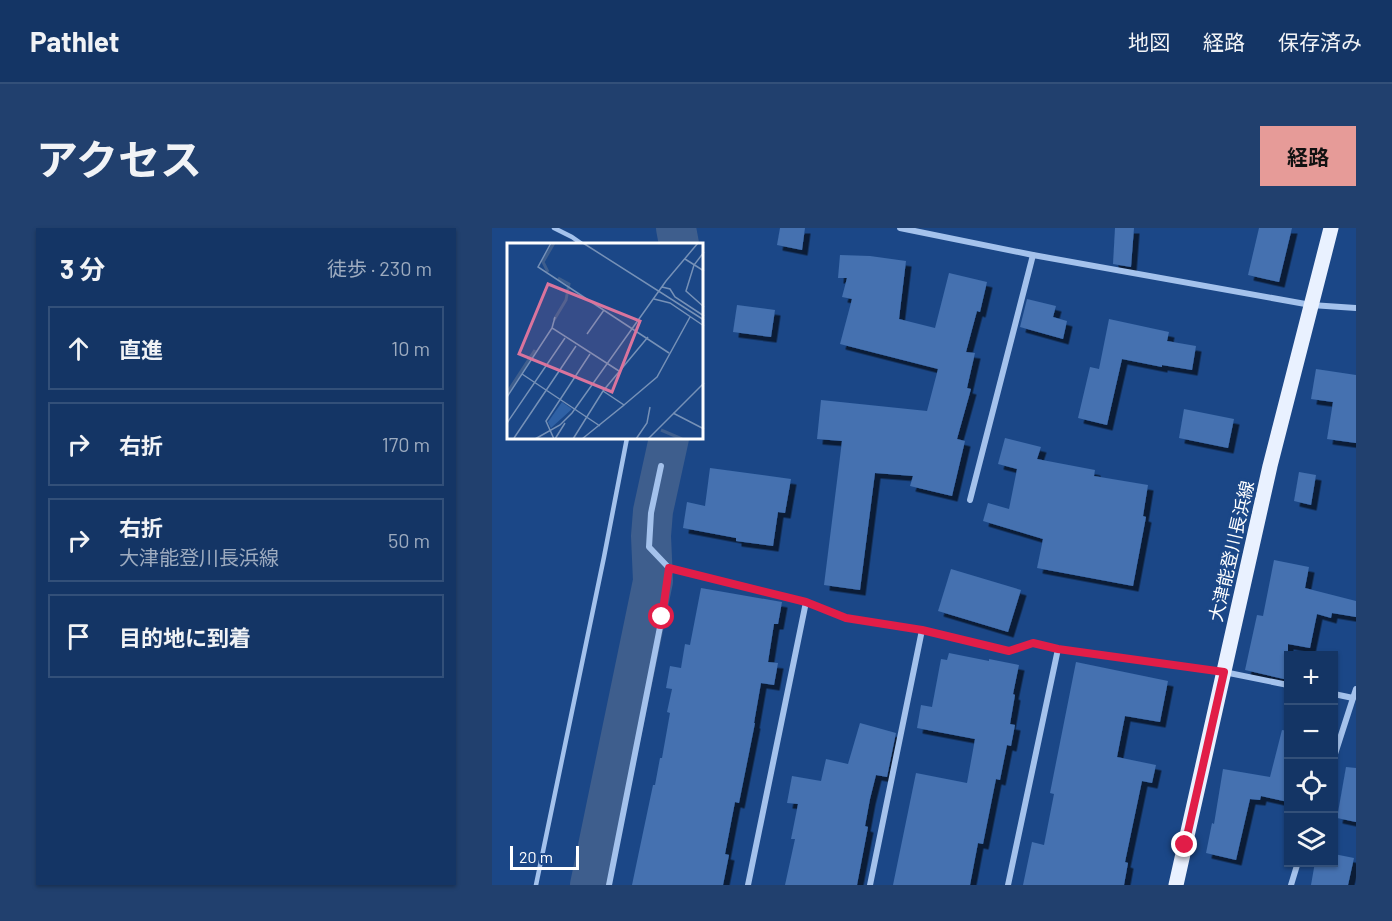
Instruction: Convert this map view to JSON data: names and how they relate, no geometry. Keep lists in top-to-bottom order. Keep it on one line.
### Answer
{"streets":{"main road":["大津能登川長浜線"]},"scale_bar":"20 m","page":{"header":"Pathlet","nav":["地図","経路","保存済み"],"title":"アクセス","buttons":"経路","heading":["3 分","徒歩 · 230 m"],"list":[["直進","10 m"],["右折","170 m"],["右折","大津能登川長浜線","50 m"],"目的地に到着"],"map_buttons":["+","−"],"scale":"20 m"}}
